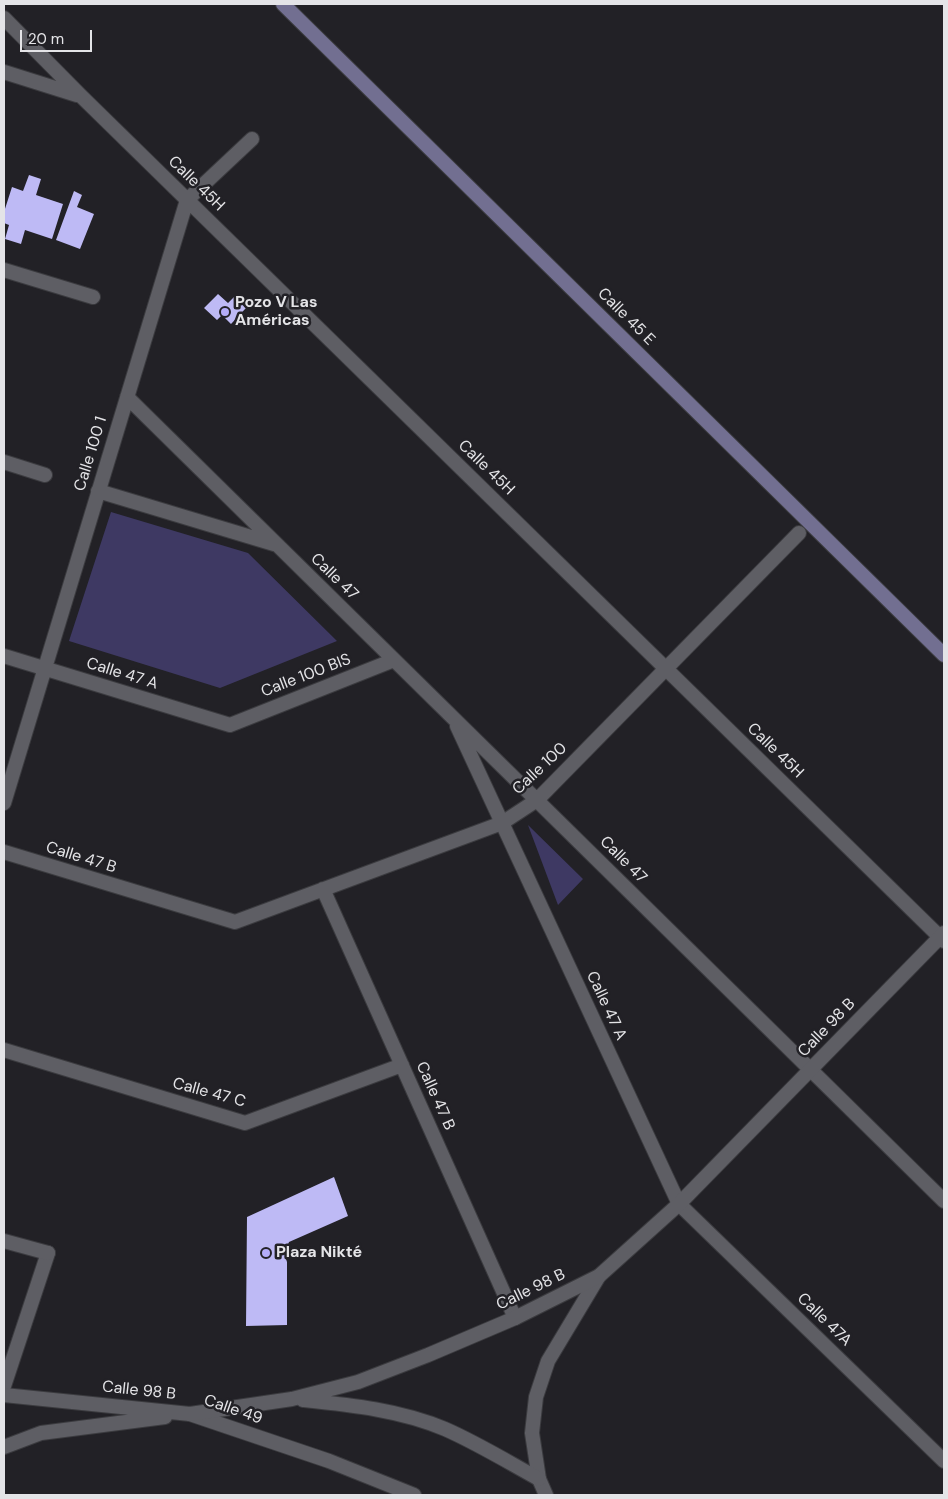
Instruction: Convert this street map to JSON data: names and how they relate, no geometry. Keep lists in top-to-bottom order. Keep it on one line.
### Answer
{"streets":{"main road":["Calle 45 E"],"street":["Calle 45H","Calle 100 1","Calle 47","Calle 47 A","Calle 100 BIS","Calle 100","Calle 47 B","Calle 98 B","Calle 47 C","Calle 47A","Calle 49"]},"crossings":[["Calle 45H","Calle 100 1"],["Calle 45H","Calle 100"],["Calle 45H","Calle 98 B"],["Calle 100 1","Calle 47"],["Calle 100 1","Calle 47 A"],["Calle 47","Calle 100 BIS"],["Calle 47","Calle 100"],["Calle 47","Calle 98 B"],["Calle 47 A","Calle 100 BIS"],["Calle 47 A","Calle 100"],["Calle 47 A","Calle 98 B"],["Calle 47 A","Calle 47A"],["Calle 100","Calle 47 B"],["Calle 47 B","Calle 98 B"],["Calle 47 B","Calle 47 C"],["Calle 98 B","Calle 47A"],["Calle 98 B","Calle 49"]],"places":["Pozo V Las Américas","Plaza Nikté"],"scale_bar":"20 m"}
